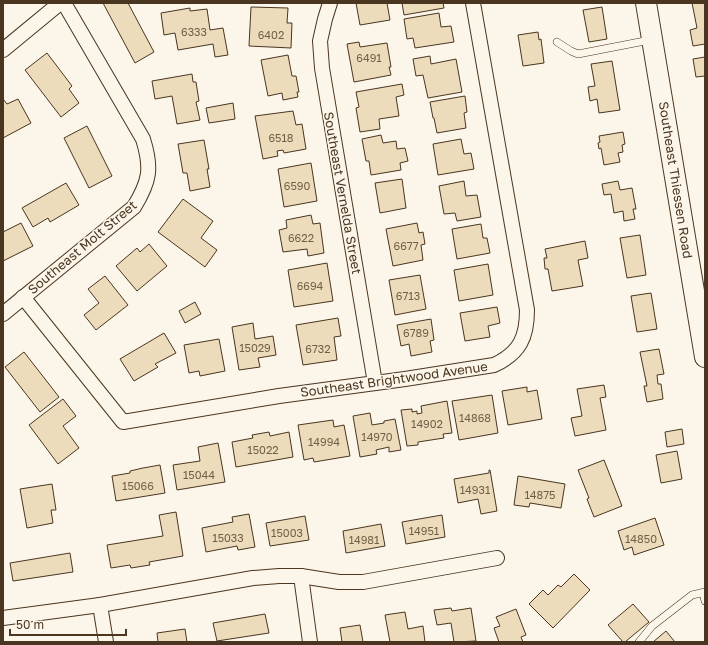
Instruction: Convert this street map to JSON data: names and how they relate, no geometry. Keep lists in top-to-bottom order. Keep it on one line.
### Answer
{"streets":{"main road":["Southeast Thiessen Road"],"street":["Southeast Vernelda Street","Southeast Molt Street","Southeast Brightwood Avenue"]},"crossings":[["Southeast Vernelda Street","Southeast Brightwood Avenue"],["Southeast Molt Street","Southeast Brightwood Avenue"]],"house_numbers":["6333","6402","6491","6518","6590","6622","6677","6694","6713","6789","15029","6732","14868","14902","14970","14994","15022","15044","15066","14931","14875","14951","15003","15033","14850","14981"],"scale_bar":"50 m"}
